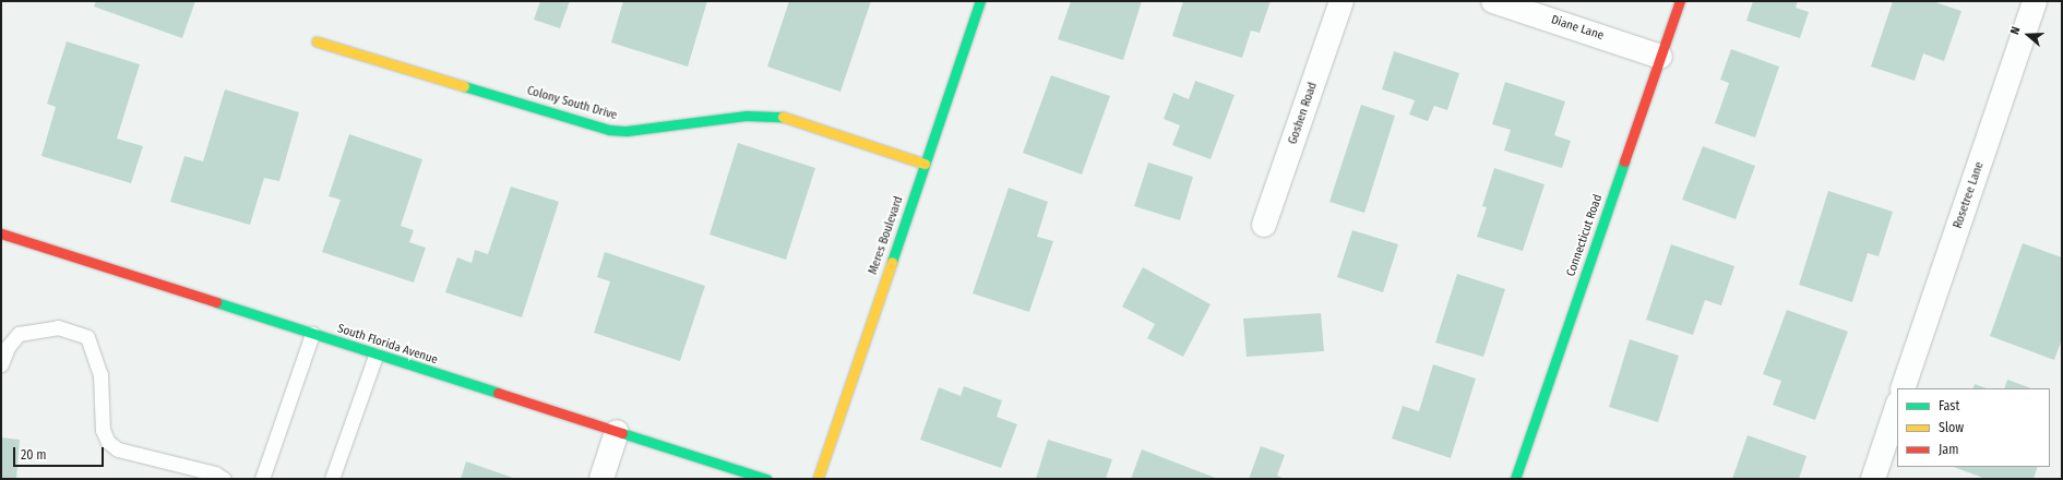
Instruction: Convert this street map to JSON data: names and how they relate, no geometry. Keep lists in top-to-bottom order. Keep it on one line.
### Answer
{"streets":{"street":["Diane Lane","Colony South Drive","Goshen Road","Rosetree Lane","Meres Boulevard","Connecticut Road","South Florida Avenue"]},"crossings":[["Diane Lane","Connecticut Road"],["Colony South Drive","Meres Boulevard"]],"legend":["Fast","Slow","Jam"],"scale_bar":"20 m","north":"left"}
